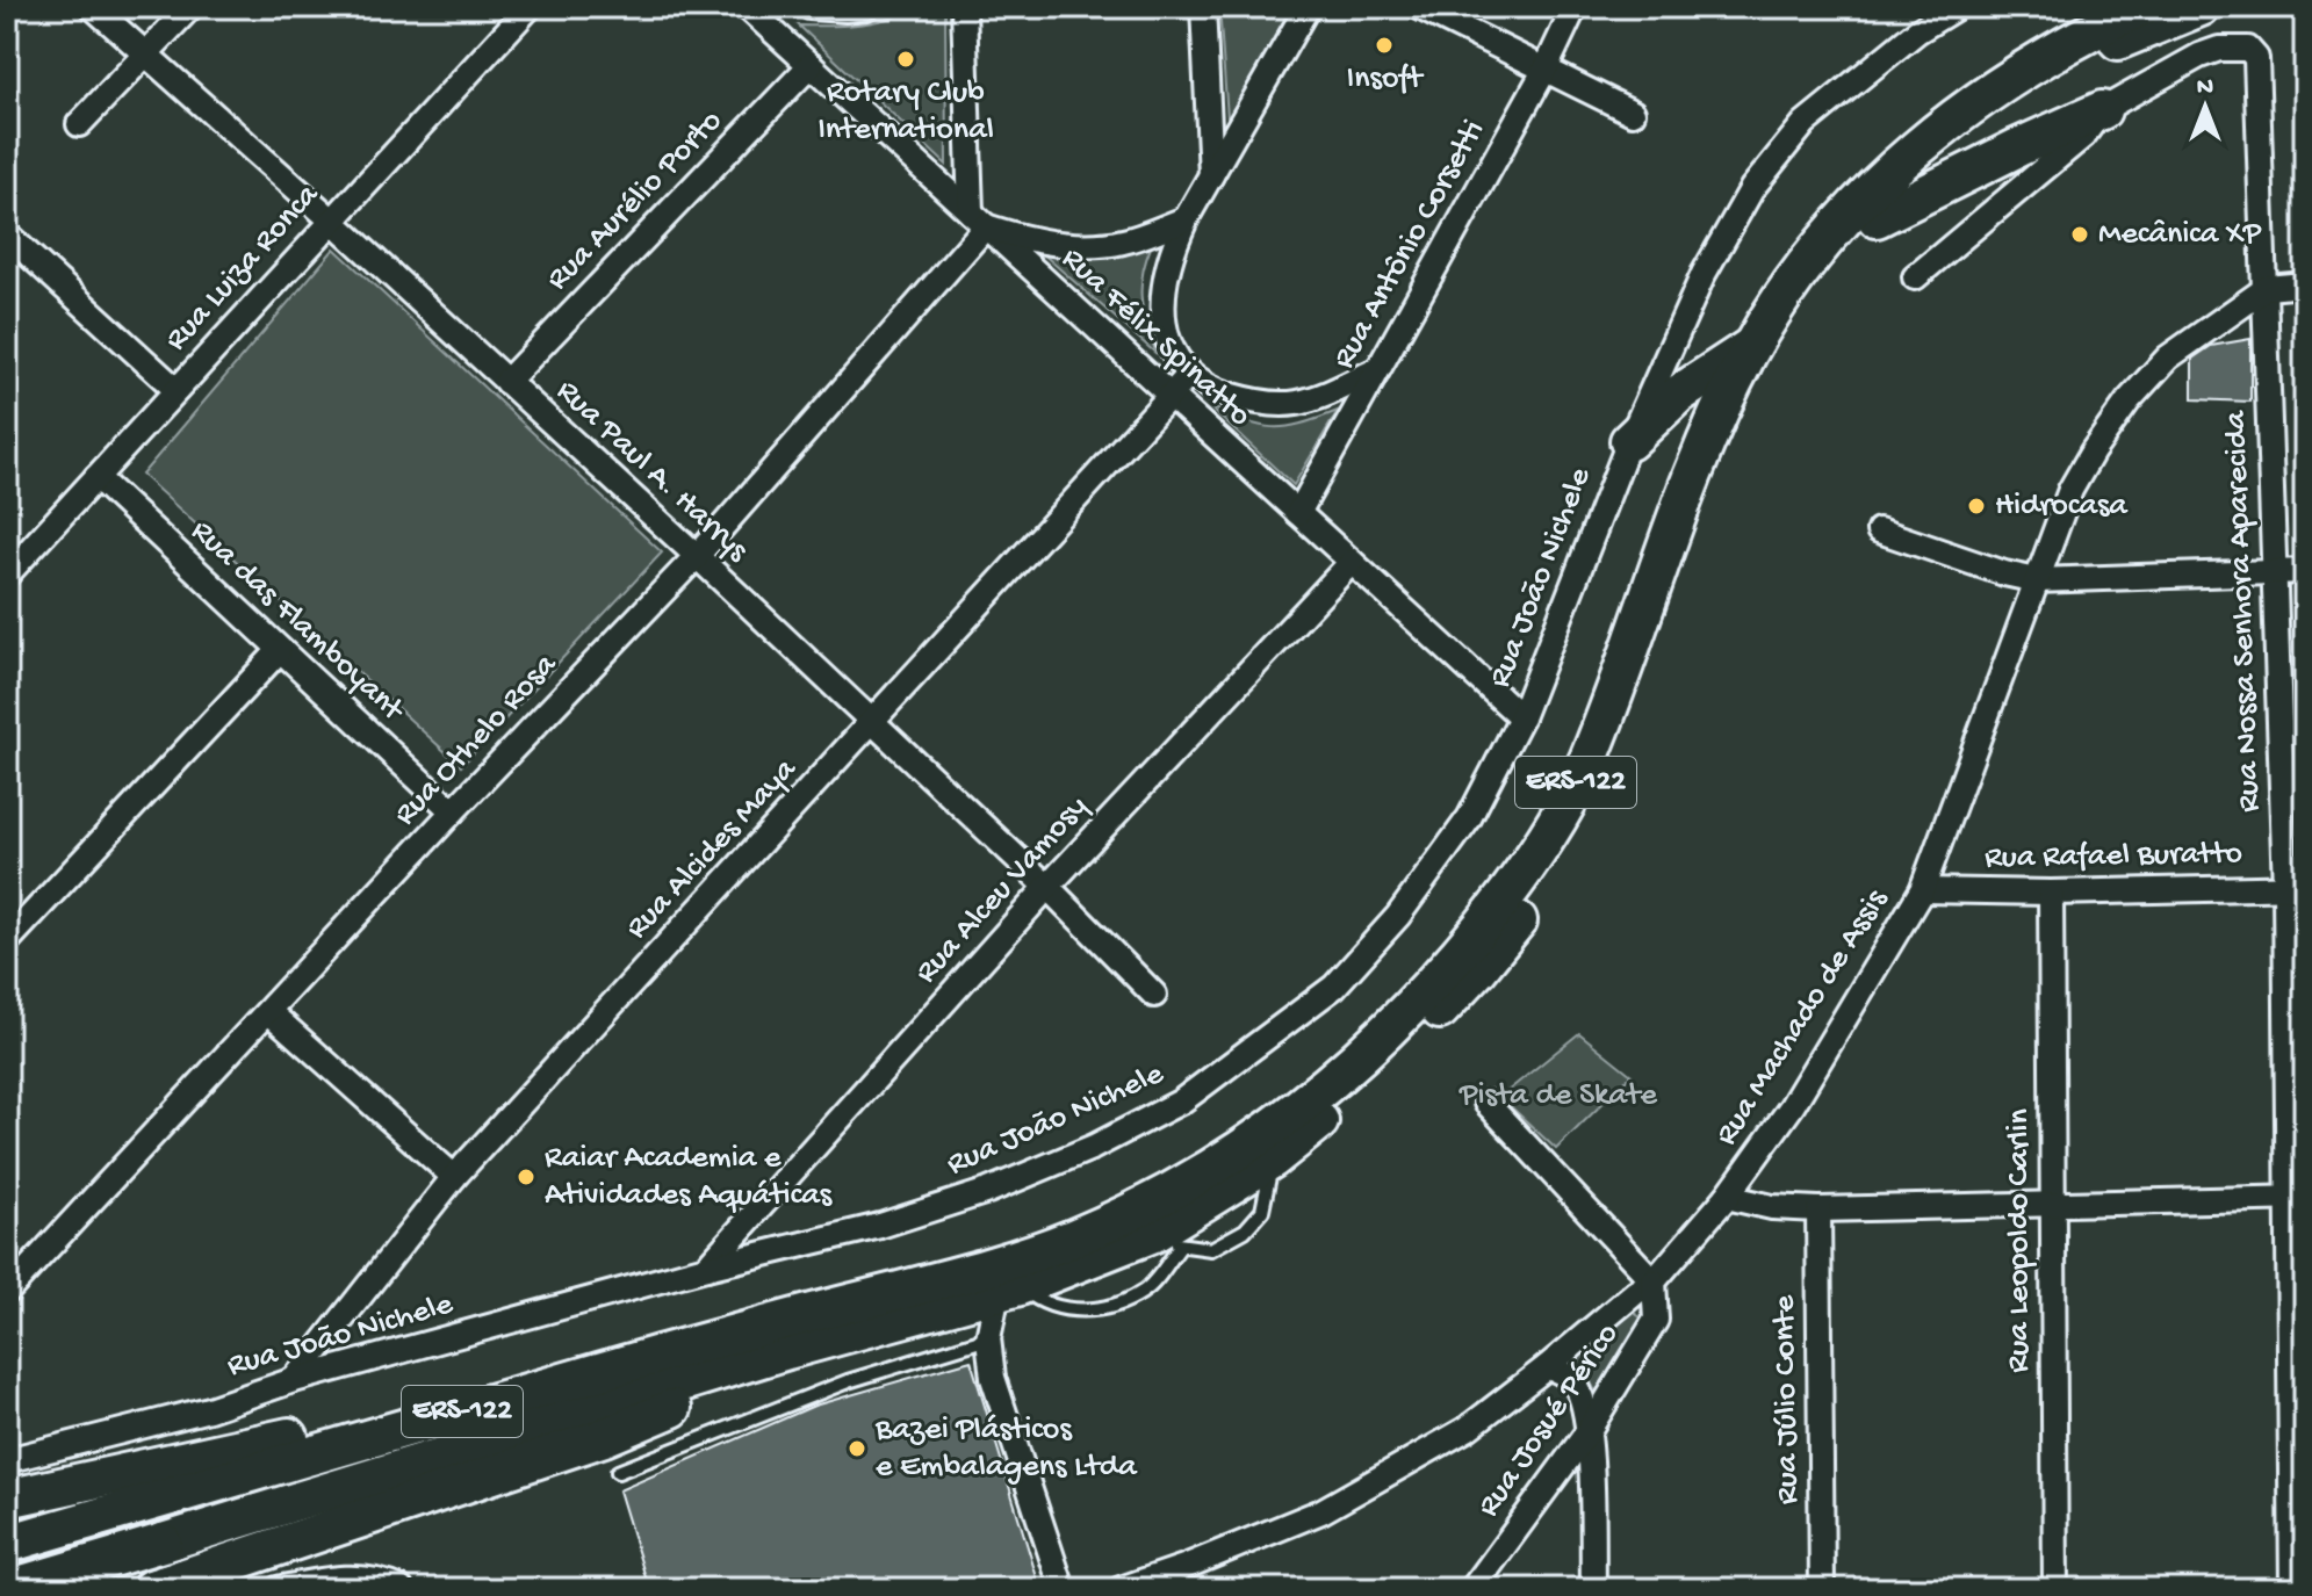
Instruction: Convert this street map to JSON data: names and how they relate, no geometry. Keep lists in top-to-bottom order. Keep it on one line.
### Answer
{"streets":{"highway":["ERS-122"],"street":["Rua Aurélio Porto","Rua Antônio Corsetti","Rua Luiza Ronca","Rua Félix Spinatto","Rua Paul A. Harrys","Rua João Nichele","Rua Nossa Senhora Aparecida","Rua das Flamboyant","Rua Othelo Rosa","Rua Alcides Maya","Rua Rafael Buratto","Rua Alceu Vamosy","Rua Machado de Assis","Rua Leopoldo Carlin","Rua Júlio Conte","Rua Josué Périco"]},"crossings":[["Rua Aurélio Porto","Rua Félix Spinatto"],["Rua Aurélio Porto","Rua Paul A. Harrys"],["Rua Antônio Corsetti","Rua Félix Spinatto"],["Rua Luiza Ronca","Rua Paul A. Harrys"],["Rua Luiza Ronca","Rua das Flamboyant"],["Rua Félix Spinatto","Rua João Nichele"],["Rua Félix Spinatto","Rua Othelo Rosa"],["Rua Félix Spinatto","Rua Alcides Maya"],["Rua Félix Spinatto","Rua Alceu Vamosy"],["Rua Paul A. Harrys","Rua Othelo Rosa"],["Rua Paul A. Harrys","Rua Alcides Maya"],["Rua Paul A. Harrys","Rua Alceu Vamosy"],["Rua João Nichele","Rua Alcides Maya"],["Rua João Nichele","Rua Alceu Vamosy"],["Rua Nossa Senhora Aparecida","Rua Rafael Buratto"],["Rua Nossa Senhora Aparecida","Rua Machado de Assis"],["Rua das Flamboyant","Rua Othelo Rosa"],["Rua Rafael Buratto","Rua Machado de Assis"],["Rua Rafael Buratto","Rua Leopoldo Carlin"],["Rua Machado de Assis","Rua Josué Périco"]],"parks":["Pista de Skate"],"places":["Insoft","Rotary Club International","Mecânica XP","Hidrocasa","Raiar Academia e Atividades Aquáticas","Bazei Plásticos e Embalagens Ltda"],"north":"top"}
